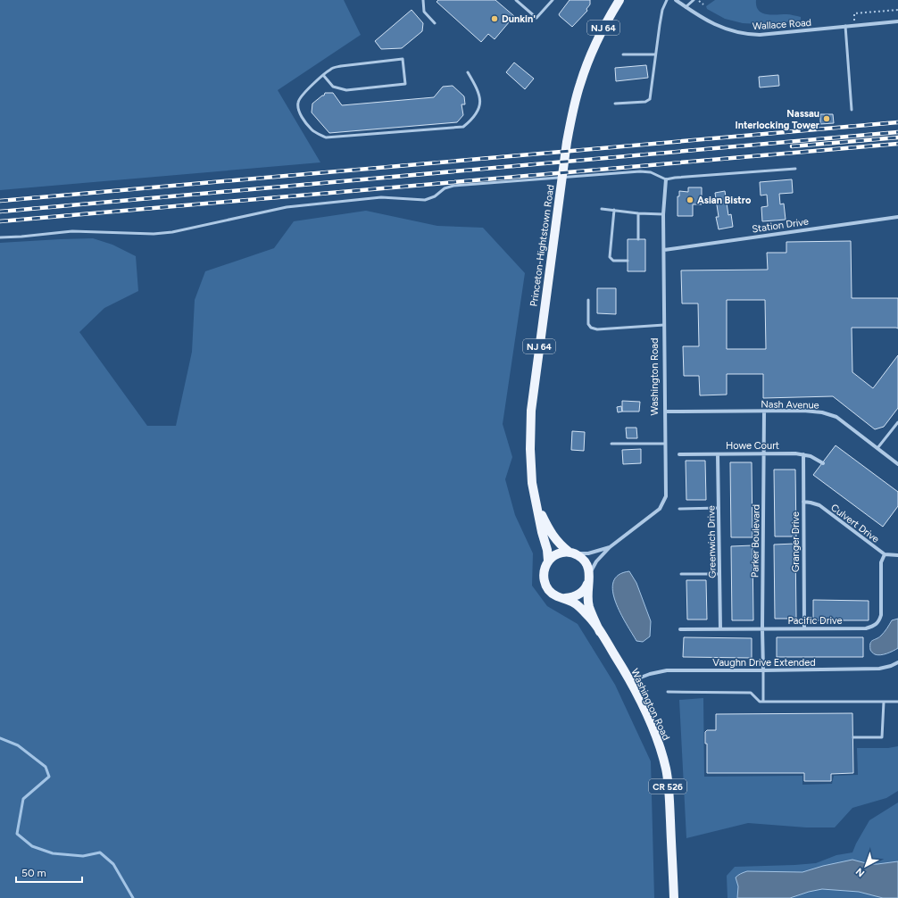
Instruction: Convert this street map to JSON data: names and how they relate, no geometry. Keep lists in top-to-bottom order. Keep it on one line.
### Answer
{"streets":{"main road":["NJ 64","Princeton-Hightstown Road","Washington Road","CR 526"],"street":["Wallace Road","Station Drive","Nash Avenue","Howe Court","Culvert Drive","Parker Boulevard","Greenwich Drive","Granger Drive","Pacific Drive","Vaughn Drive Extended"]},"crossings":[["Station Drive","Washington Road"],["Princeton-Hightstown Road","Washington Road"],["Washington Road","Nash Avenue"],["Washington Road","Vaughn Drive Extended"],["Nash Avenue","Parker Boulevard"],["Howe Court","Parker Boulevard"],["Howe Court","Greenwich Drive"],["Howe Court","Granger Drive"],["Culvert Drive","Granger Drive"],["Culvert Drive","Pacific Drive"],["Parker Boulevard","Pacific Drive"],["Parker Boulevard","Vaughn Drive Extended"],["Greenwich Drive","Pacific Drive"],["Granger Drive","Pacific Drive"]],"places":["Dunkin'","Nassau Interlocking Tower","Asian Bistro"],"scale_bar":"50 m","north":"bottom left"}
